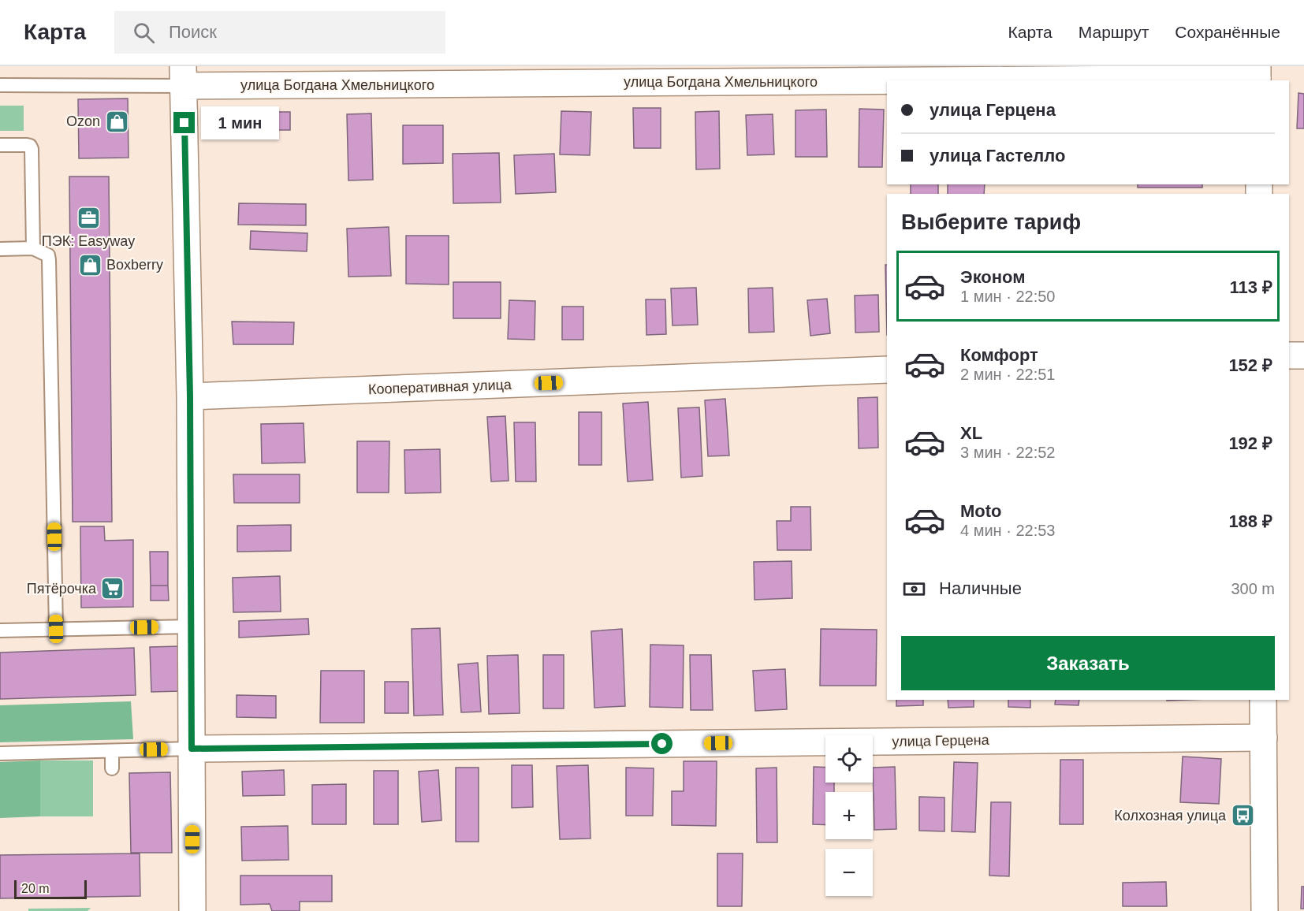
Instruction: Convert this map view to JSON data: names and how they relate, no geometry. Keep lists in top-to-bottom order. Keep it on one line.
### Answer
{"streets":{"street":["улица Богдана Хмельницкого","Кооперативная улица","улица Герцена"]},"places":{"shop":["Ozon","Boxberry"],"office":["ПЭК: Easyway"],"supermarket":["Пятёрочка"],"bus stop":["Колхозная улица"]},"scale_bar":"20 m","page":{"header":"Карта","search":"Поиск","nav":["Карта","Маршрут","Сохранённые"],"banner":["улица Герцена","улица Гастелло"],"bubble":"1 мин","heading":"Выберите тариф","list":[{"name":"Эконом","note":"1 мин · 22:50","value":"113 ₽"},{"name":"Комфорт","note":"2 мин · 22:51","value":"152 ₽"},{"name":"XL","note":"3 мин · 22:52","value":"192 ₽"},{"name":"Moto","note":"4 мин · 22:53","value":"188 ₽"}],"pay":["Наличные","300 m"],"buttons":"Заказать","map_buttons":["+","−"],"scale":"20 m"}}
